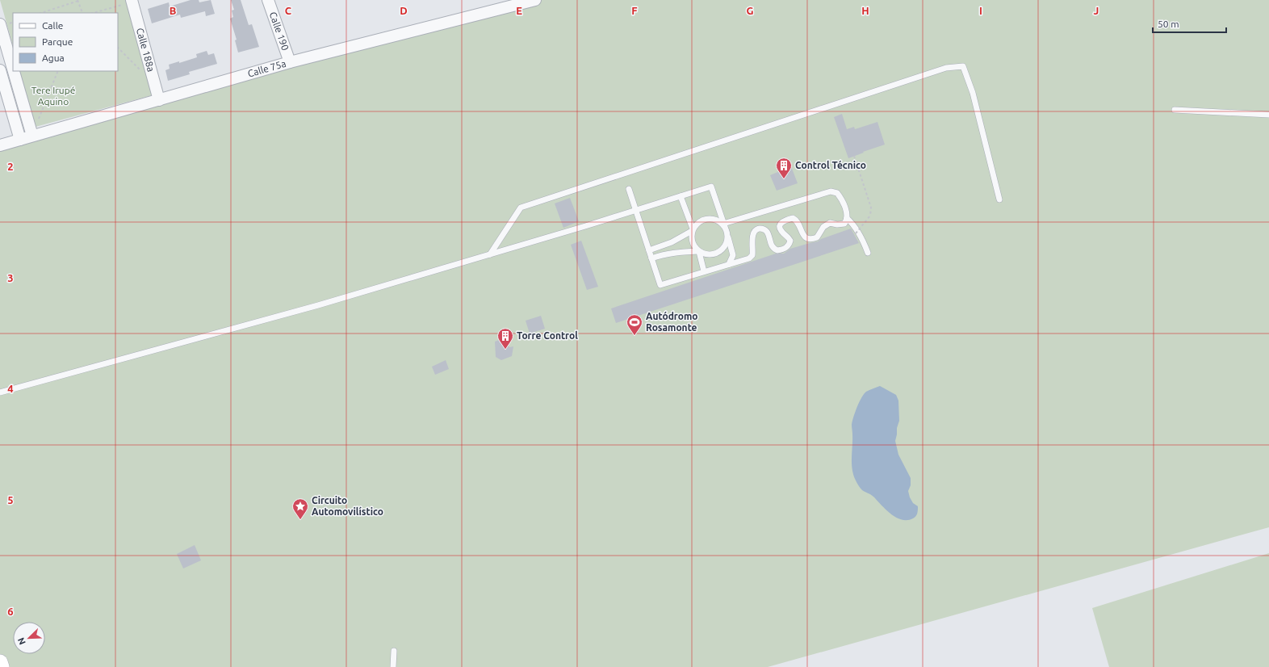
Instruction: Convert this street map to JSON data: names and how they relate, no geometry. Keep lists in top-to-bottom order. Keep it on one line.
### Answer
{"streets":{"street":["Calle 190","Calle 188a","Calle 75a"]},"crossings":[["Calle 190","Calle 75a"],["Calle 188a","Calle 75a"]],"parks":["Tere Irupé Aquino"],"places":{"building":["Control Técnico","Torre Control"],"sports":["Autódromo Rosamonte"],"place":["Circuito Automovilístico"]},"legend":["Calle","Parque","Agua"],"scale_bar":"50 m","north":"bottom left","grid":{"columns":["B","C","D","E","F","G","H","I","J"],"rows":["2","3","4","5","6"]}}
